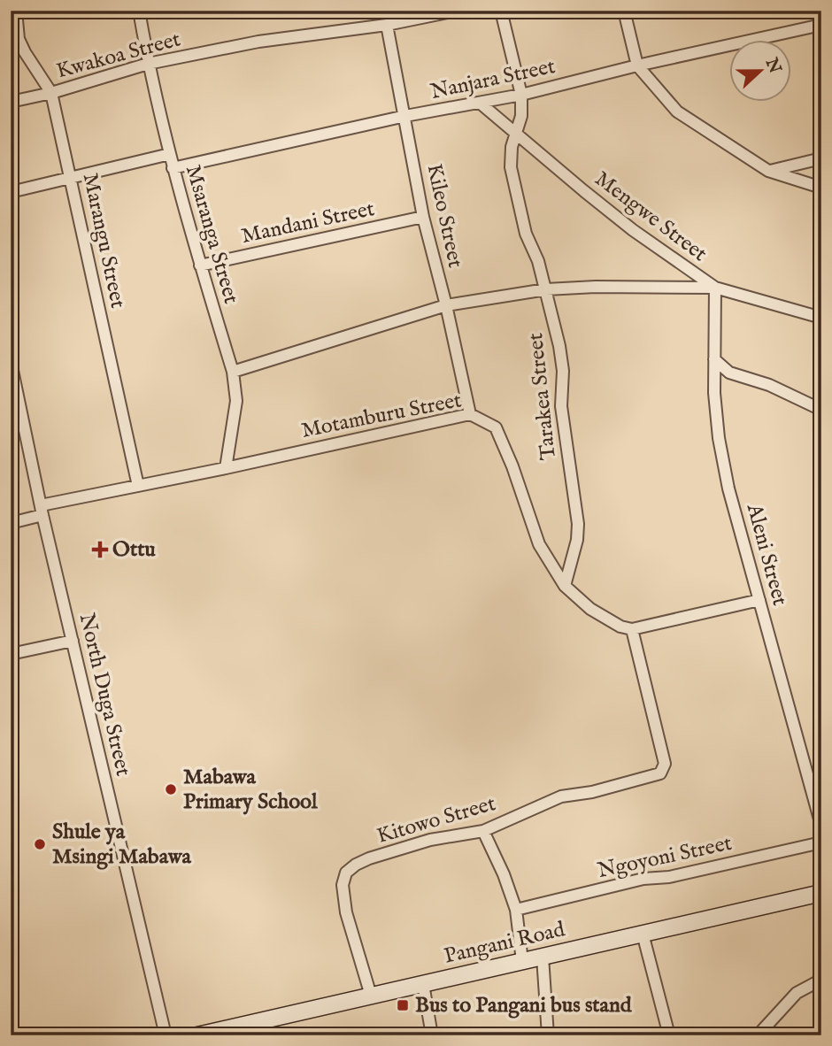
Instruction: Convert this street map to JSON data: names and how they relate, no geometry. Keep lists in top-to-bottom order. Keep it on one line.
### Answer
{"streets":{"main road":["Pangani Road"],"street":["Kwakoa Street","Nanjara Street","Kileo Street","Mengwe Street","Mandani Street","Msaranga Street","Marangu Street","Tarakea Street","Motamburu Street","Aleni Street","North Duga Street","Kitowo Street","Ngoyoni Street"]},"crossings":[["Kwakoa Street","Kileo Street"],["Kwakoa Street","Msaranga Street"],["Kwakoa Street","Marangu Street"],["Nanjara Street","Kileo Street"],["Nanjara Street","Mengwe Street"],["Nanjara Street","Msaranga Street"],["Nanjara Street","Tarakea Street"],["Kileo Street","Mandani Street"],["Kileo Street","Motamburu Street"],["Mengwe Street","Tarakea Street"],["Mengwe Street","Aleni Street"],["Mandani Street","Msaranga Street"],["Msaranga Street","Motamburu Street"],["Marangu Street","Motamburu Street"],["Tarakea Street","Motamburu Street"],["Motamburu Street","North Duga Street"],["Motamburu Street","Kitowo Street"],["Kitowo Street","Pangani Road"]],"places":{"health":["Ottu"],"other":["Mabawa Primary School","Shule ya Msingi Mabawa"],"transit":["Bus to Pangani bus stand"]},"north":"right"}
